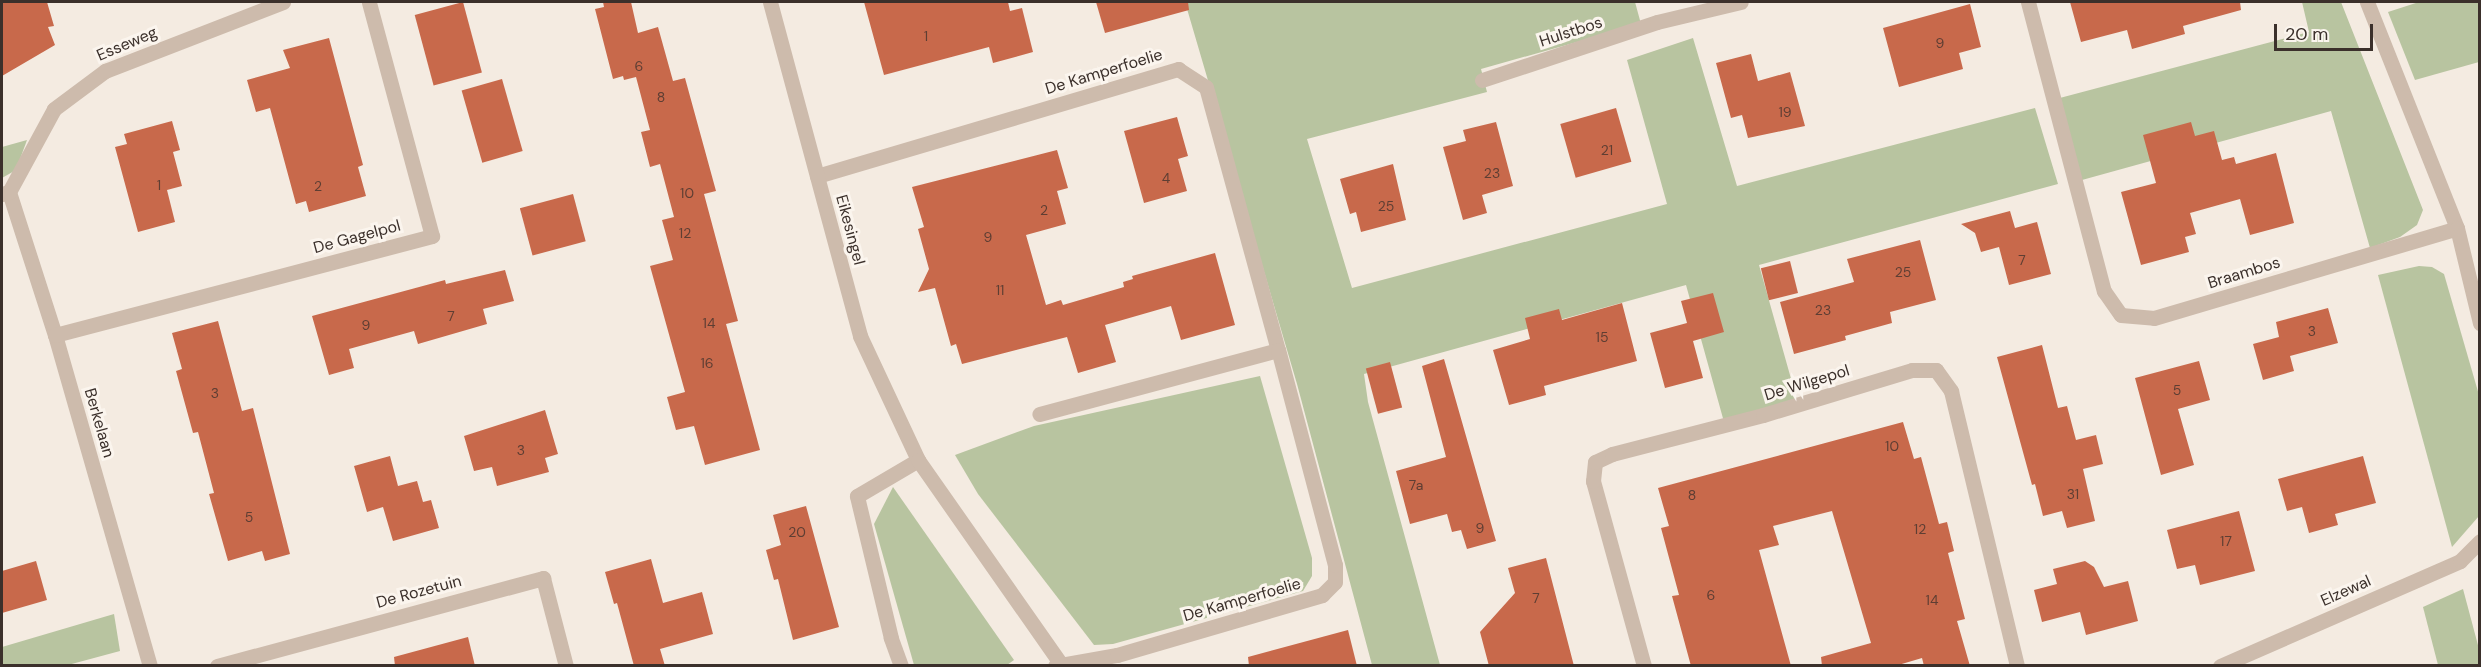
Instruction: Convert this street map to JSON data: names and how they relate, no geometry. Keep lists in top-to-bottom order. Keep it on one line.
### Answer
{"streets":{"street":["Hulstbos","Esseweg","De Kamperfoelie","Eikesingel","De Gagelpol","Braambos","De Wilgepol","Berkelaan","Elzewal","De Rozetuin"]},"crossings":[["Esseweg","Berkelaan"],["De Kamperfoelie","Eikesingel"],["De Gagelpol","Berkelaan"]],"house_numbers":["1","9","6","8","19","21","23","4","1","2","10","25","2","12","9","7","25","11","23","7","14","9","3","15","16","5","3","10","3","7a","31","8","5","9","12","20","17","6","7","14"],"scale_bar":"20 m"}
